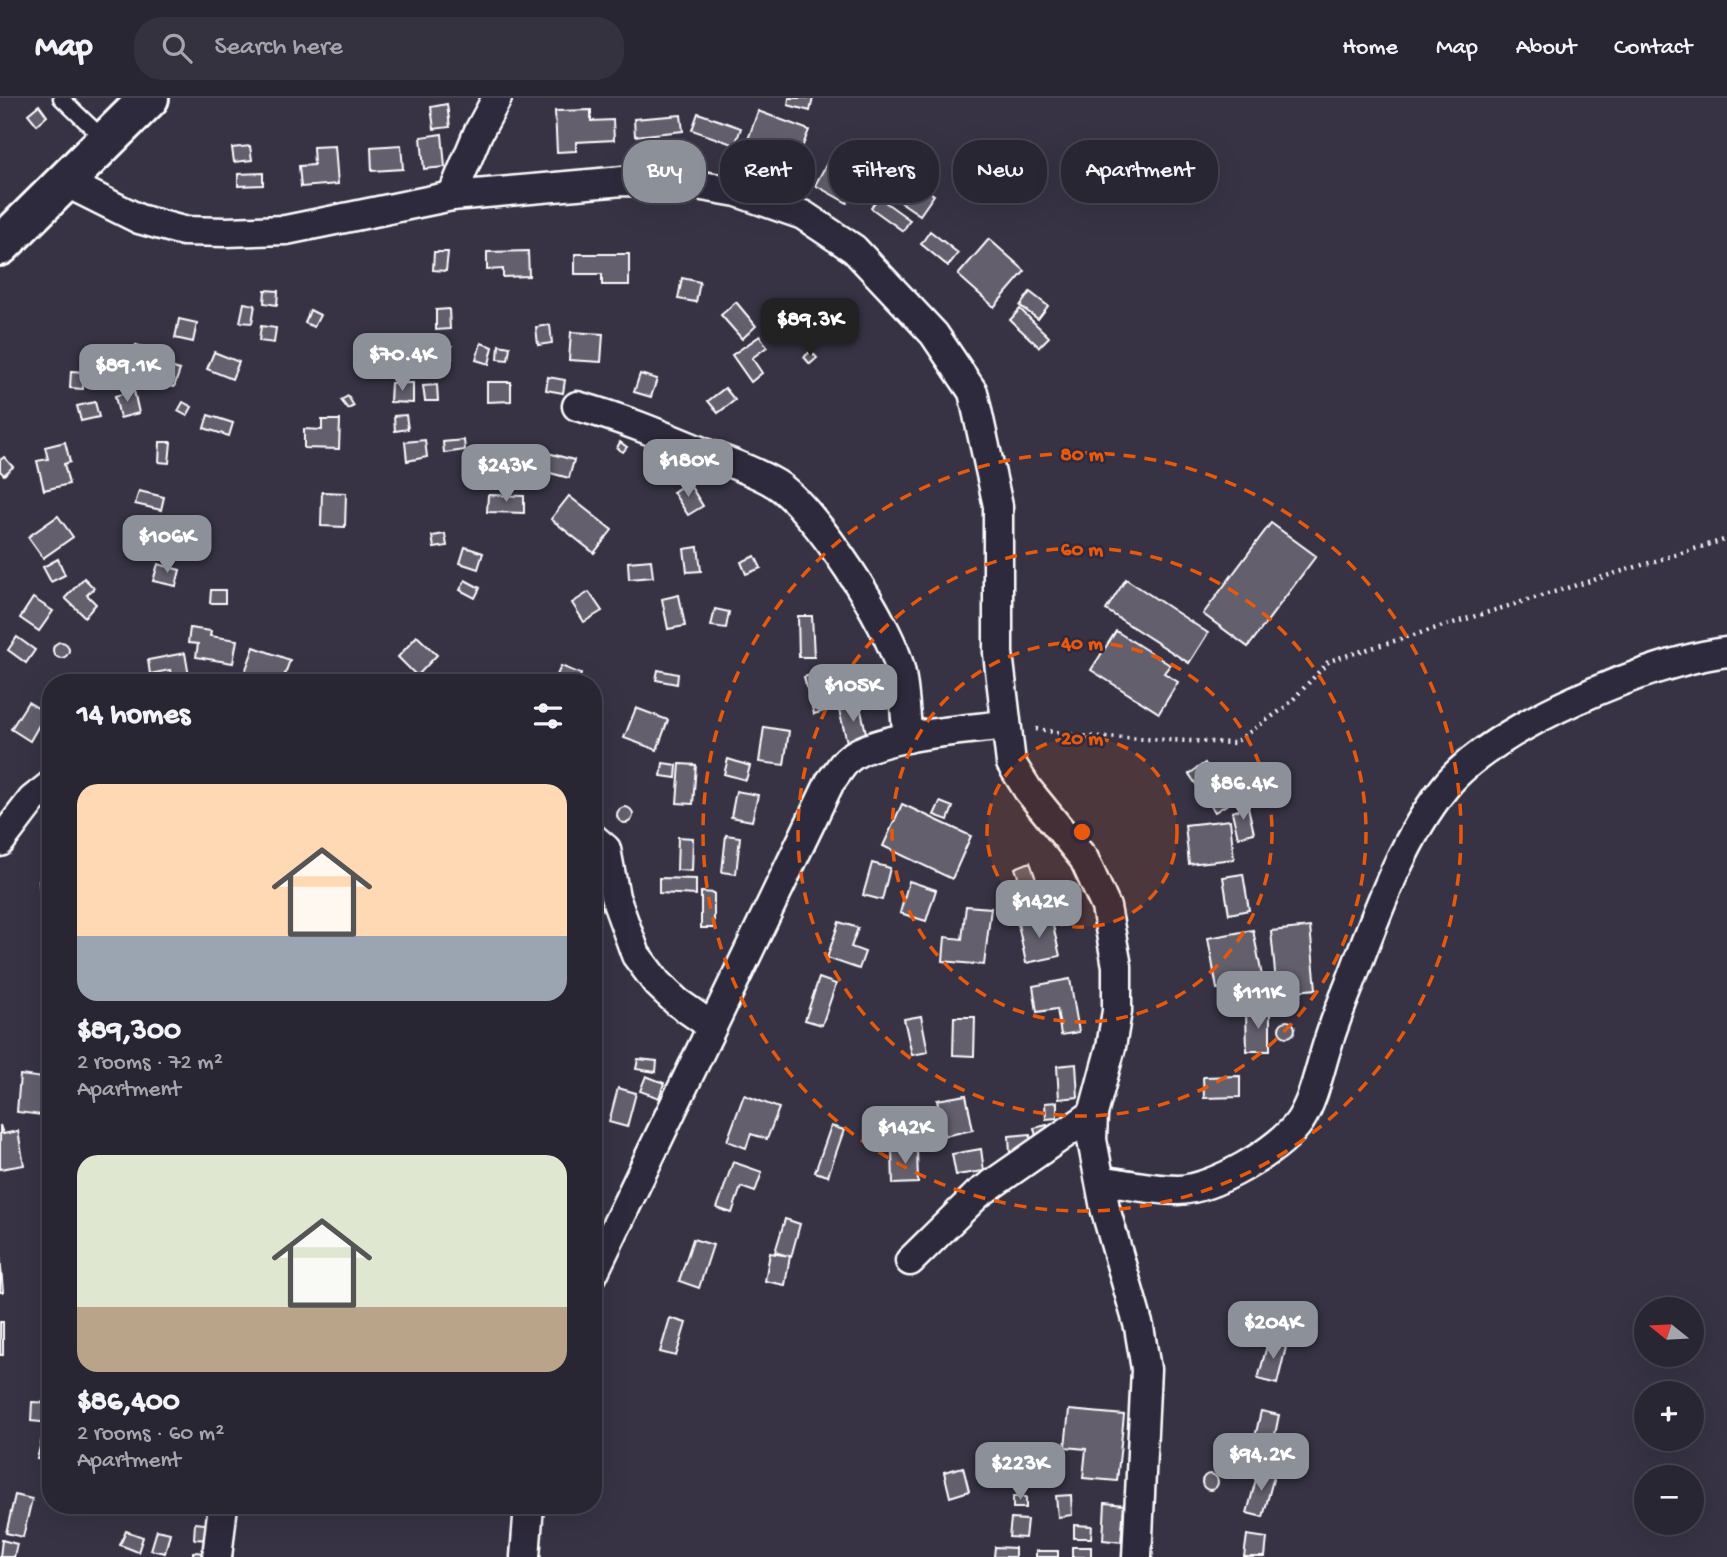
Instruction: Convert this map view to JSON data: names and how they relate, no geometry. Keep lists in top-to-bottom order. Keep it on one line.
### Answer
{"north":"left","page":{"header":"Map","search":"Search here","nav":["Home","Map","About","Contact"],"chip":["Buy","Rent","Filters","New","Apartment"],"price":["$89.3K","$70.4K","$89.1K","$180K","$243K","$106K","$105K","$86.4K","$142K","$111K","$142K","$204K","$94.2K","$223K"],"heading":"14 homes","list":[{"name":"$89,300","note":"2 rooms · 72 m² · Apartment"},{"name":"$86,400","note":"2 rooms · 60 m² · Apartment"}],"map_buttons":["+","−"]},"rings":["80 m","60 m","40 m","20 m"]}
